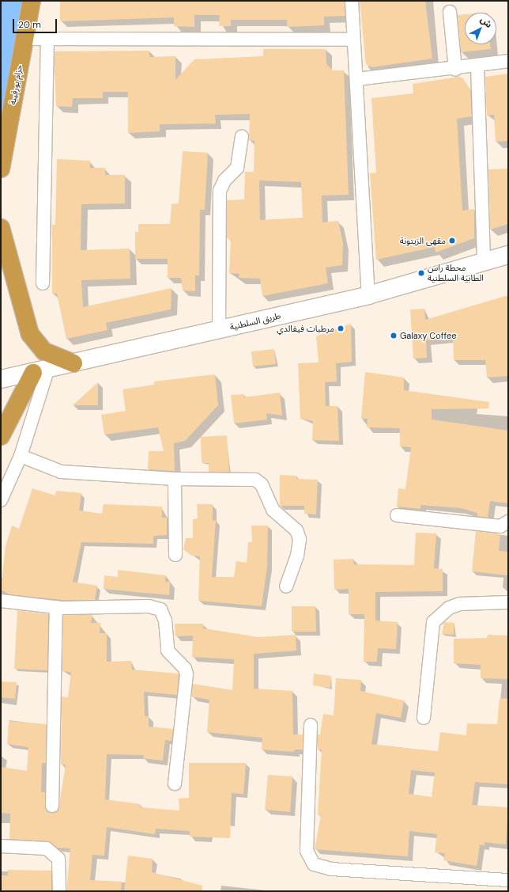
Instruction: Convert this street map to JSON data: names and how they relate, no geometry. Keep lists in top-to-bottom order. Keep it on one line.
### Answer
{"streets":{"highway":["حزام بورقيبة"],"main road":["طريق السلطنية"]},"places":["مقهى الزيتونة","محطة راس الطابية السلطنية","مرطبات فيفالدي","Galaxy Coffee"],"scale_bar":"20 m","north":"top right"}
